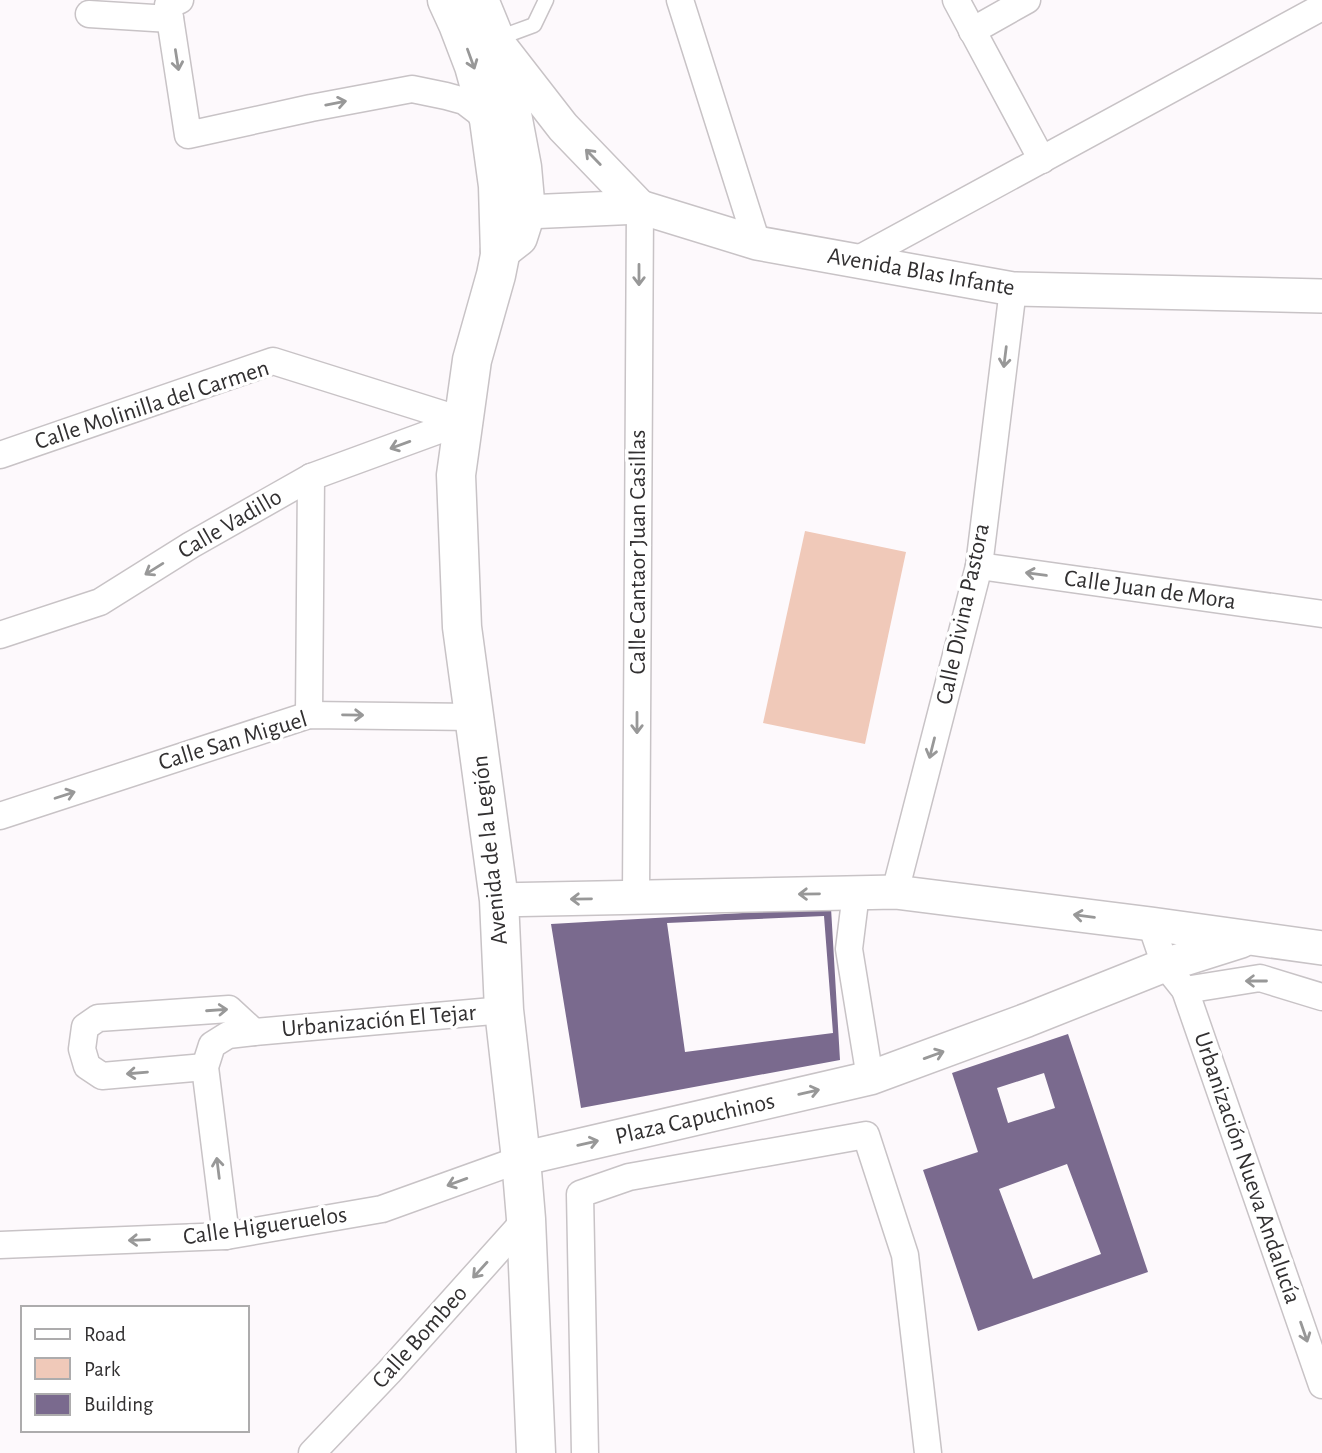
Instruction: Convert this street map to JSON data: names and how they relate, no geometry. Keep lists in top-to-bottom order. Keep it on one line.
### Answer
{"streets":{"main road":["Avenida de la Legión"],"street":["Avenida Blas Infante","Calle Molinilla del Carmen","Calle Vadillo","Calle Cantaor Juan Casillas","Calle Juan de Mora","Calle Divina Pastora","Calle San Miguel","Urbanización El Tejar","Plaza Capuchinos","Urbanización Nueva Andalucía","Calle Higueruelos","Calle Bombeo"]},"crossings":[["Avenida Blas Infante","Calle Cantaor Juan Casillas"],["Avenida Blas Infante","Calle Divina Pastora"],["Avenida Blas Infante","Avenida de la Legión"],["Calle Molinilla del Carmen","Calle Vadillo"],["Calle Molinilla del Carmen","Avenida de la Legión"],["Calle Vadillo","Avenida de la Legión"],["Calle Juan de Mora","Calle Divina Pastora"],["Calle San Miguel","Avenida de la Legión"],["Avenida de la Legión","Urbanización El Tejar"],["Avenida de la Legión","Plaza Capuchinos"],["Avenida de la Legión","Calle Higueruelos"],["Avenida de la Legión","Calle Bombeo"],["Plaza Capuchinos","Urbanización Nueva Andalucía"],["Plaza Capuchinos","Calle Higueruelos"]],"one_way":["Calle Vadillo","Calle Cantaor Juan Casillas","Calle Juan de Mora","Calle Divina Pastora","Calle San Miguel","Urbanización Nueva Andalucía","Calle Higueruelos","Calle Bombeo"],"legend":["Road","Park","Building"]}
